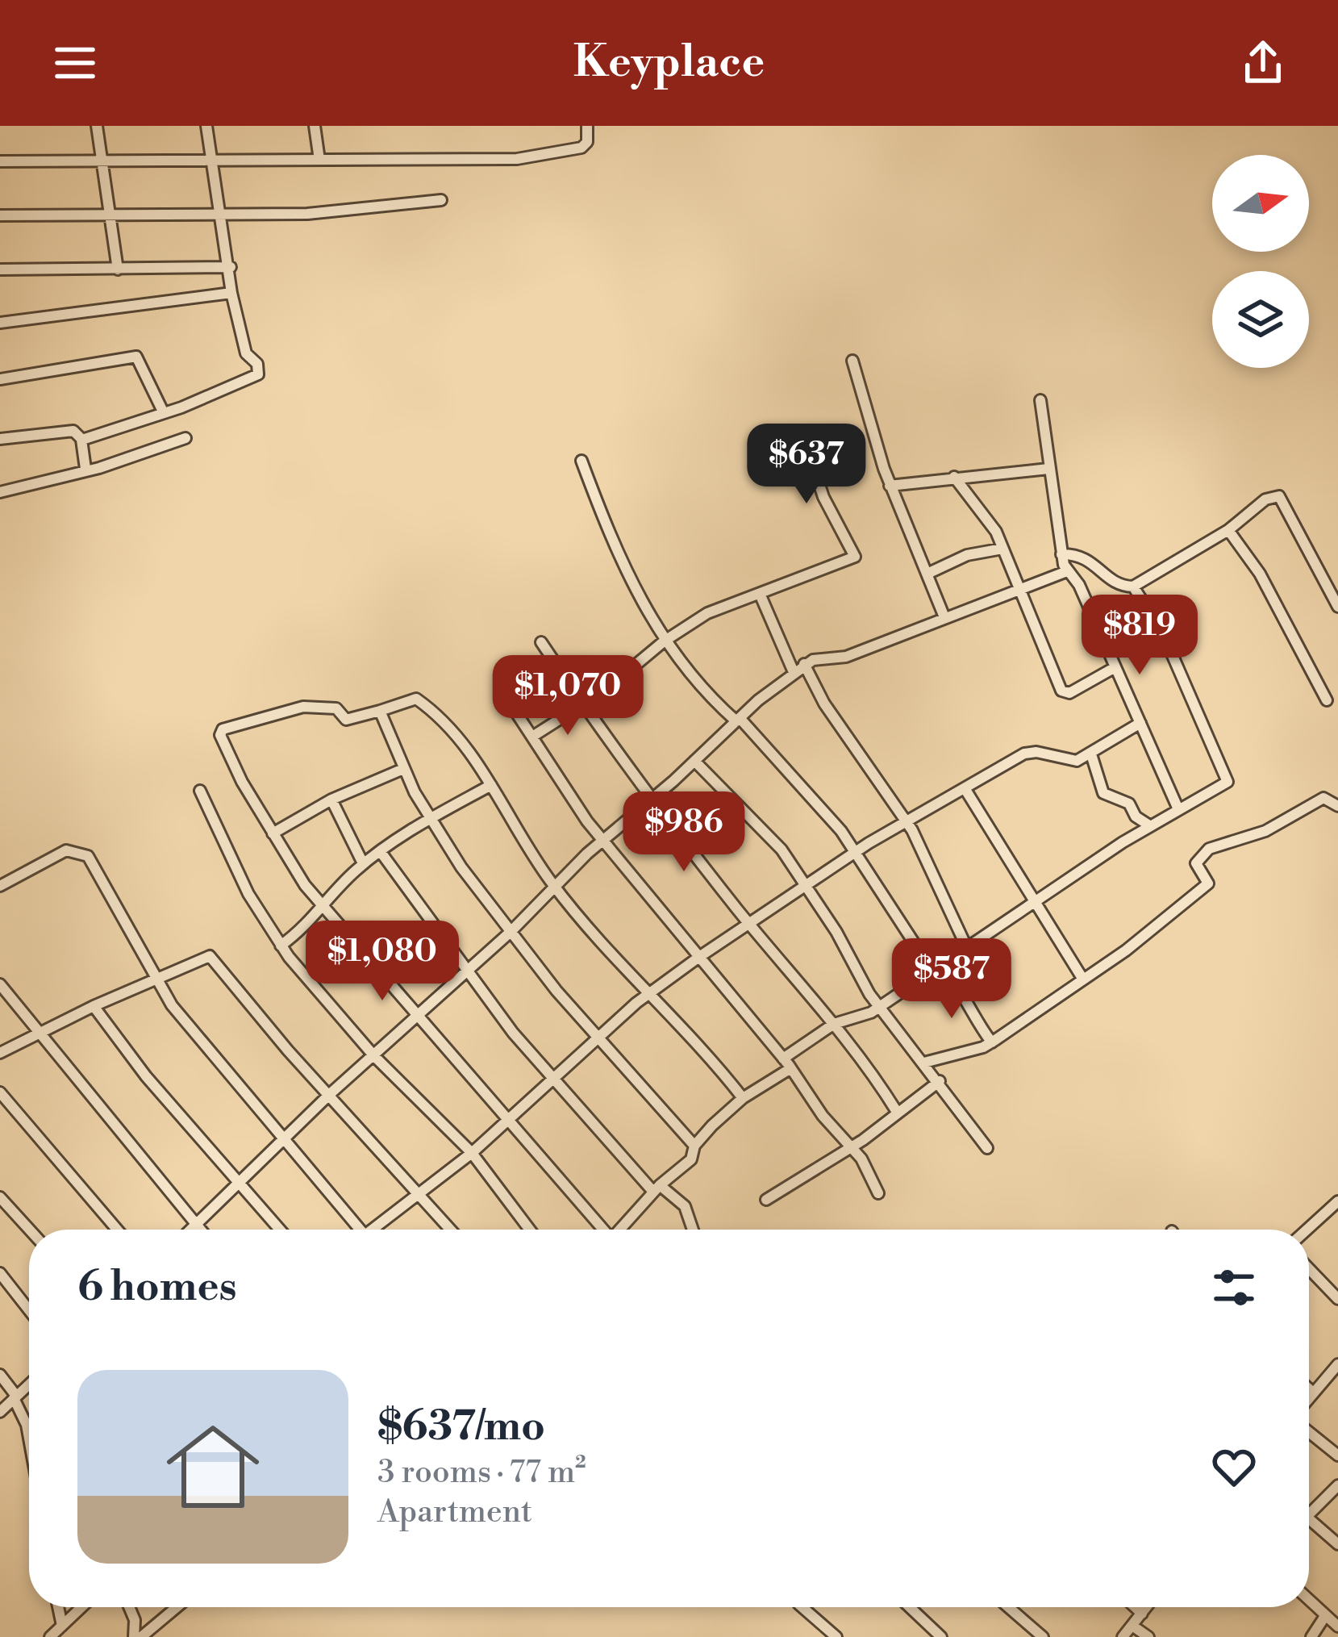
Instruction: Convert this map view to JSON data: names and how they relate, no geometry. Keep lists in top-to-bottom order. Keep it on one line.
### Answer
{"north":"right","page":{"header":"Keyplace","price":["$637","$819","$1,070","$986","$1,080","$587"],"heading":"6 homes","list":[{"name":"$637/mo","note":"3 rooms · 77 m² · Apartment"}]}}
